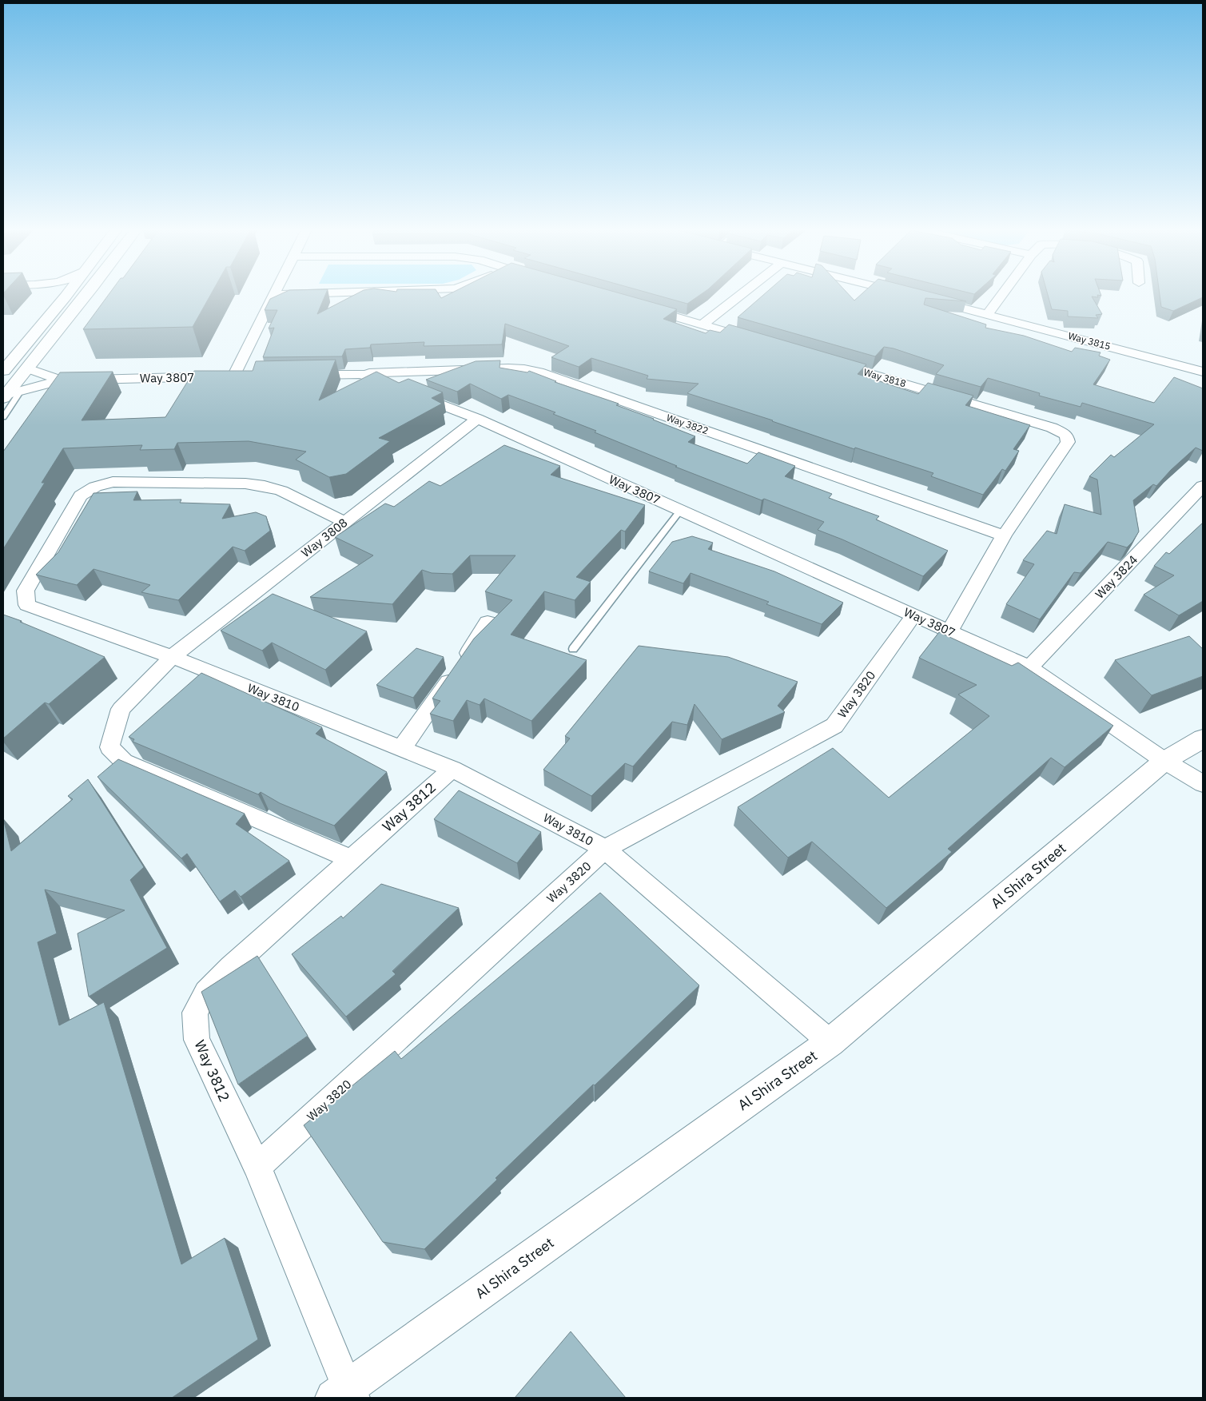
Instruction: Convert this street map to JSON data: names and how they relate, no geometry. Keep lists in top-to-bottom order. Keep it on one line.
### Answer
{"streets":{"main road":["Al Shira Street"],"street":["Way 3815","Way 3807","Way 3818","Way 3822","Way 3808","Way 3824","Way 3820","Way 3810","Way 3812"]},"crossings":[["Way 3807","Way 3822"],["Way 3807","Way 3808"],["Way 3807","Way 3824"],["Way 3807","Way 3820"],["Way 3807","Al Shira Street"],["Way 3818","Way 3822"],["Way 3808","Way 3810"],["Way 3808","Way 3812"],["Way 3820","Way 3810"],["Way 3820","Way 3812"],["Way 3810","Way 3812"],["Way 3810","Al Shira Street"],["Way 3812","Al Shira Street"]]}
